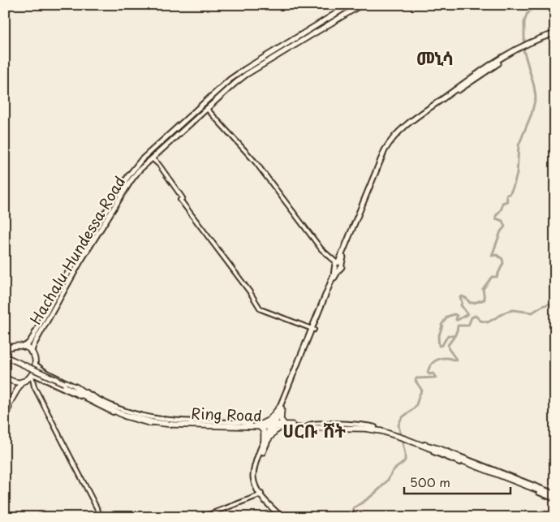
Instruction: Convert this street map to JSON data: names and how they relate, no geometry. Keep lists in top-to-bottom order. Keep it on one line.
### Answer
{"streets":{"highway":["Ring Road"],"main road":["Hachalu Hundessa Road"]},"districts":["መኒሳ","ሀርቡ ሸት"],"scale_bar":"500 m"}
